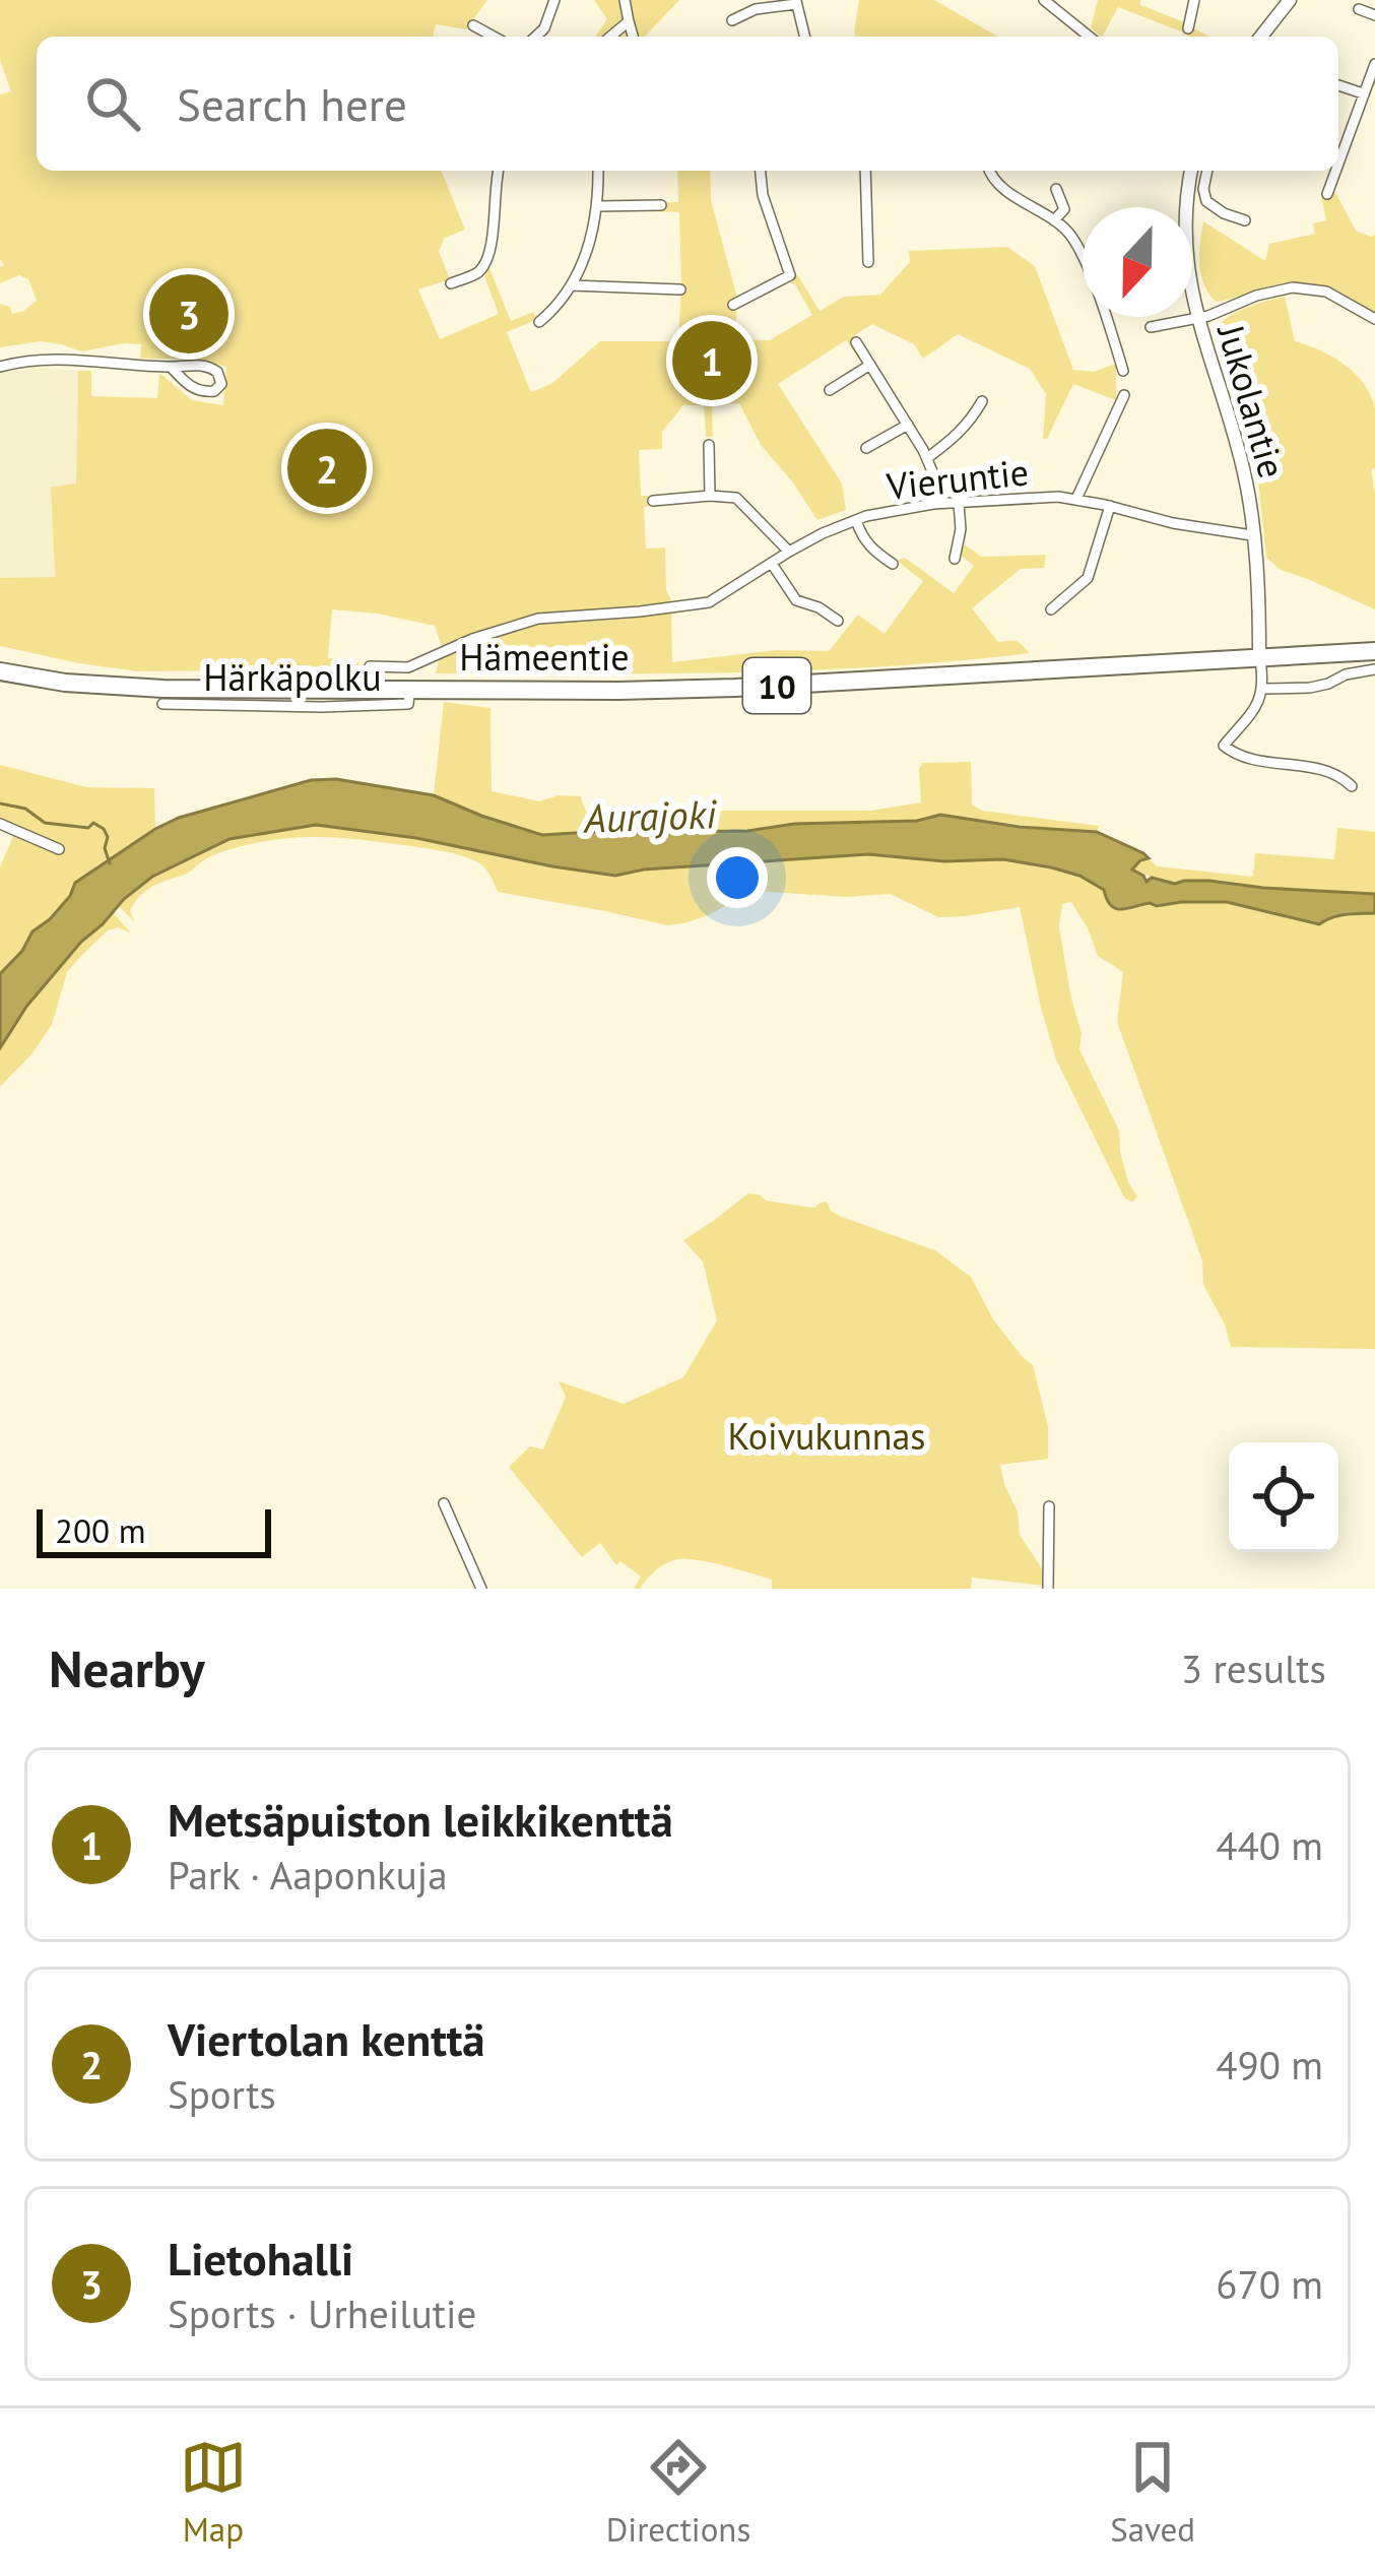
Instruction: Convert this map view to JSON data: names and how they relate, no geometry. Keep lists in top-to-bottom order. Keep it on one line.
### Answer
{"streets":{"highway":["Hämeentie","10"],"street":["Jukolantie","Vieruntie","Härkäpolku"]},"crossings":[["Jukolantie","Vieruntie"],["Jukolantie","Hämeentie"],["Hämeentie","Härkäpolku"]],"water":["Aurajoki"],"parks":["Koivukunnas"],"scale_bar":"200 m","north":"bottom","page":{"search":"Search here","pins":["3","1","2"],"scale":"200 m","heading":["Nearby","3 results"],"list":[{"mark":"1","name":"Metsäpuiston leikkikenttä","note":"Park · Aaponkuja","value":"440 m"},{"mark":"2","name":"Viertolan kenttä","note":"Sports","value":"490 m"},{"mark":"3","name":"Lietohalli","note":"Sports · Urheilutie","value":"670 m"}],"nav":["Map","Directions","Saved"]}}
